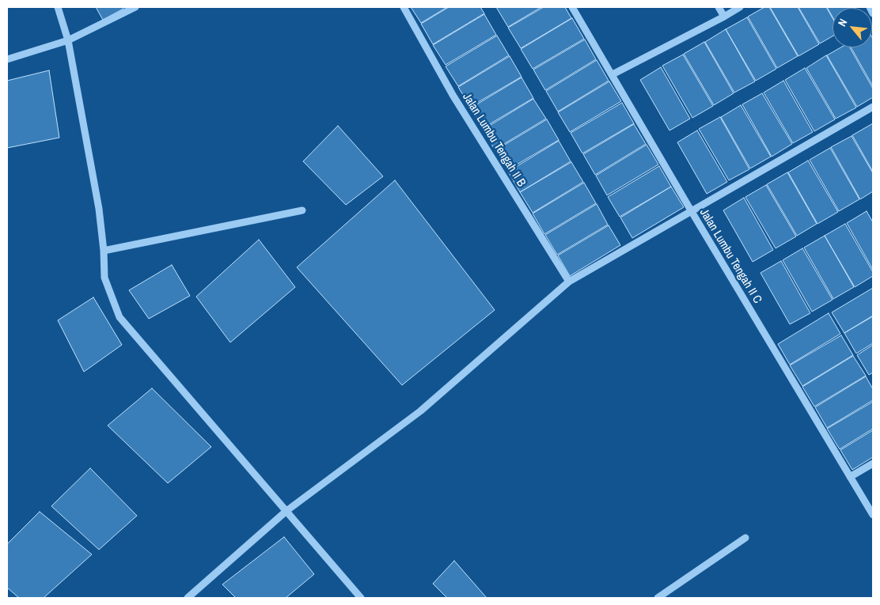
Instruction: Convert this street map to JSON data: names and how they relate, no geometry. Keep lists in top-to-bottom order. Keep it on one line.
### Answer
{"streets":{"street":["Jalan Lumbu Tengah II B","Jalan Lumbu Tengah II C"]},"north":"top left"}
